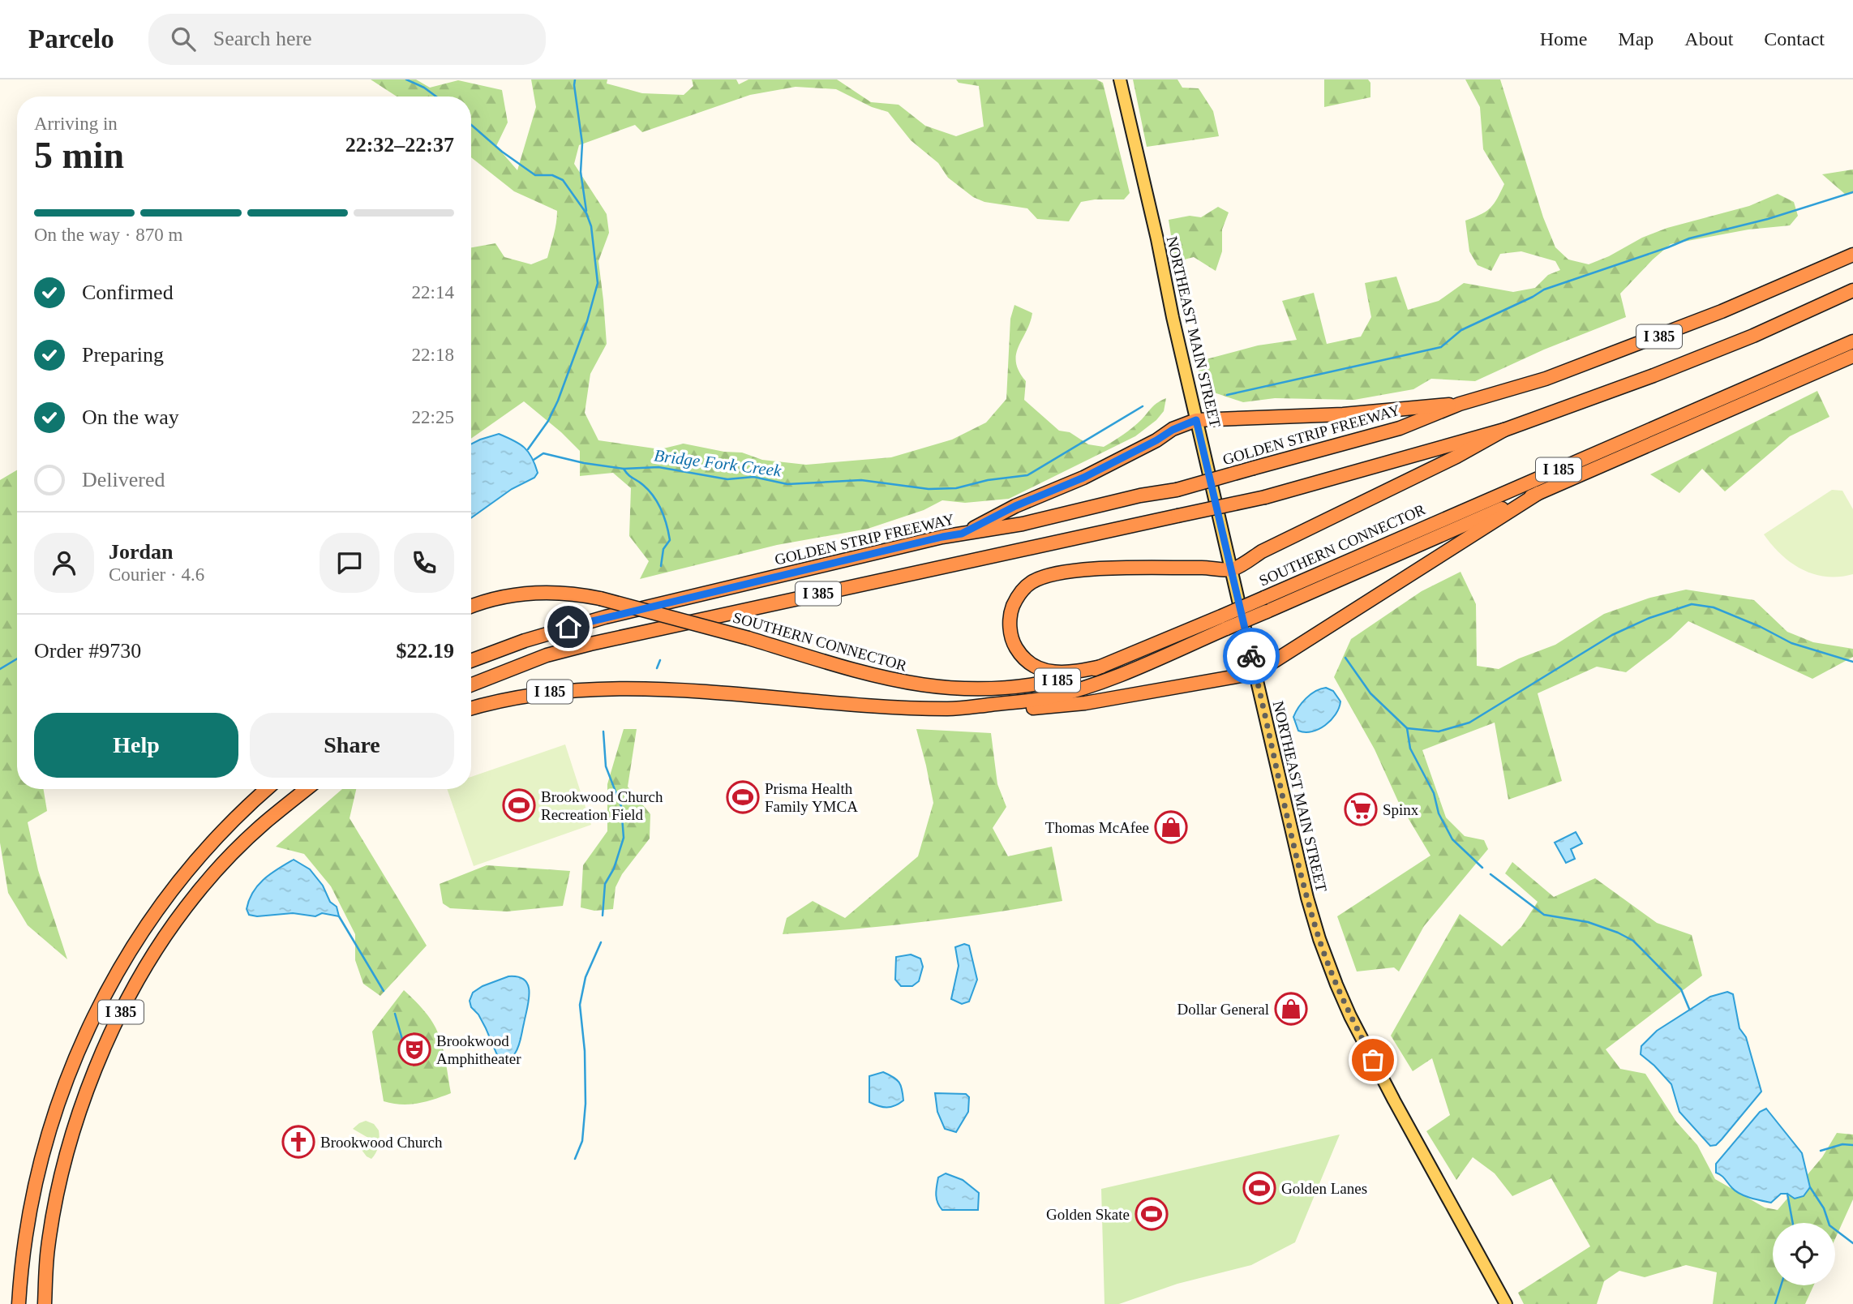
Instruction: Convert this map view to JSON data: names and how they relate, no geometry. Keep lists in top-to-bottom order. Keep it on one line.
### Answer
{"streets":{"highway":["I 385","GOLDEN STRIP FREEWAY","I 185","SOUTHERN CONNECTOR"],"main road":["NORTHEAST MAIN STREET"]},"water":["Bridge Fork Creek"],"places":{"sports":["Prisma Health Family YMCA","Brookwood Church Recreation Field","Golden Lanes","Golden Skate"],"supermarket":["Spinx"],"shop":["Thomas McAfee","Dollar General"],"theatre":["Brookwood Amphitheater"],"church":["Brookwood Church"]},"page":{"header":"Parcelo","search":"Search here","nav":["Home","Map","About","Contact"],"heading":["5 min","Arriving in","22:32–22:37"],"panel":["Jordan","Courier · 4.6","Order #9730","$22.19"],"bar":"On the way · 870 m","list":[["Confirmed","22:14"],["Preparing","22:18"],["On the way","22:25"],"Delivered"],"buttons":["Help","Share"]}}
